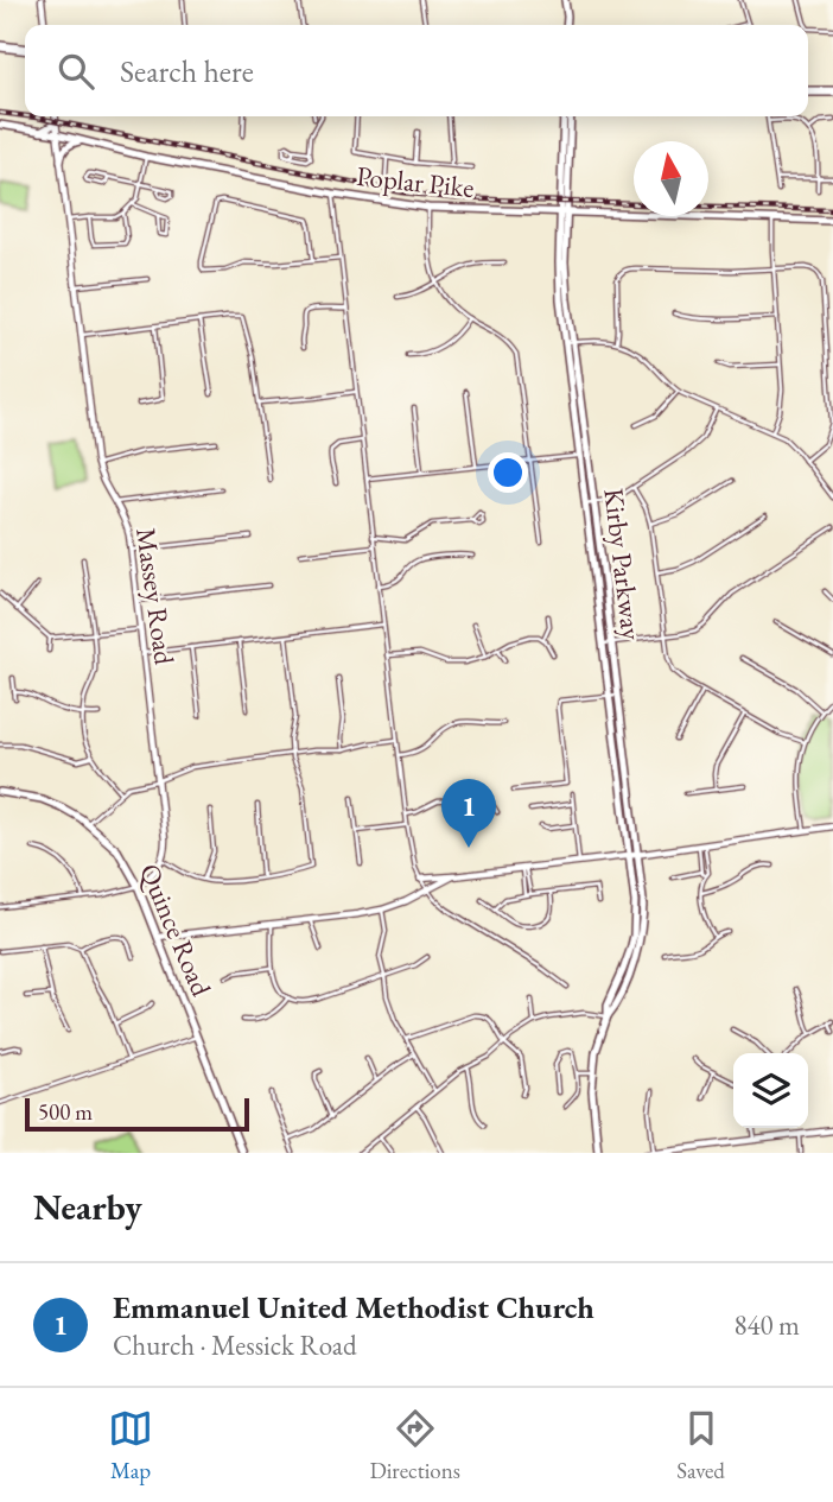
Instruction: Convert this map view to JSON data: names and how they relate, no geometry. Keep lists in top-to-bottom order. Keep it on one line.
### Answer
{"streets":{"main road":["Poplar Pike","Kirby Parkway","Quince Road"],"street":["Massey Road"]},"crossings":[["Poplar Pike","Kirby Parkway"],["Poplar Pike","Massey Road"]],"scale_bar":"500 m","north":"top","page":{"search":"Search here","pins":"1","scale":"500 m","heading":"Nearby","list":[{"mark":"1","name":"Emmanuel United Methodist Church","note":"Church · Messick Road","value":"840 m"}],"nav":["Map","Directions","Saved"]}}
